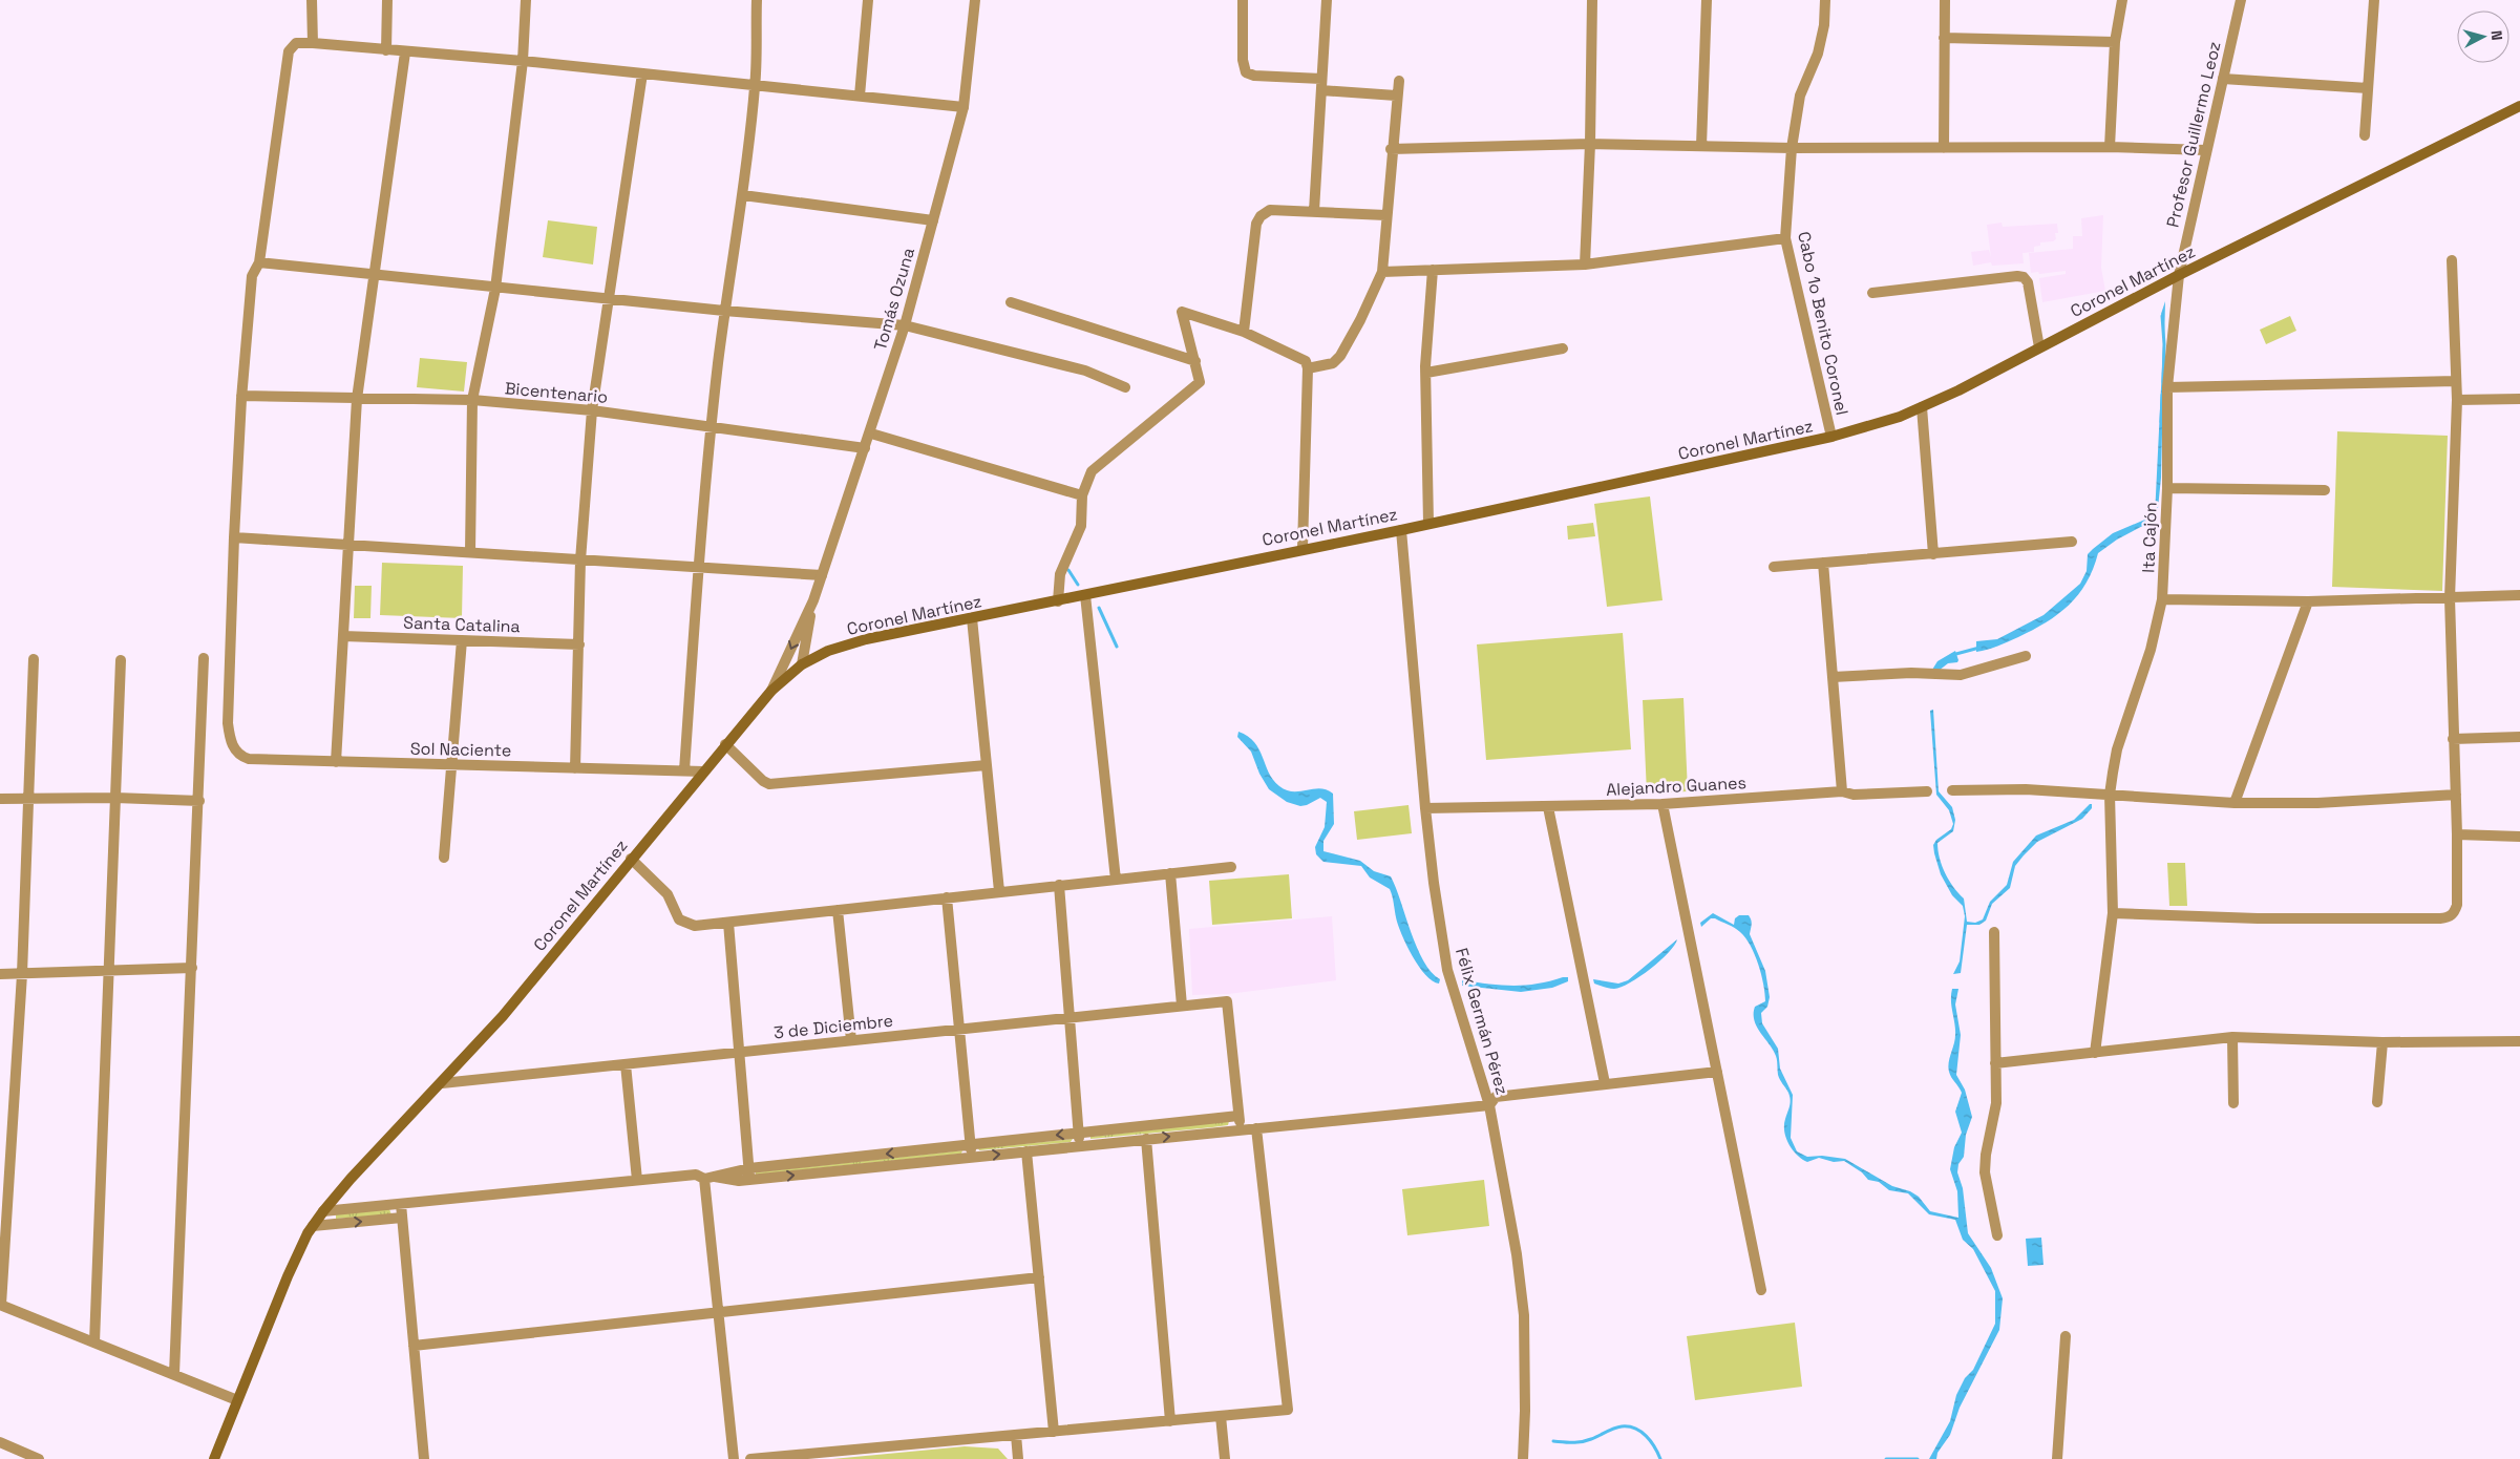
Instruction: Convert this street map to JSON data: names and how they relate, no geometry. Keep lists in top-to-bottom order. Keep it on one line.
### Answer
{"streets":{"main road":["Coronel Martínez"],"street":["Profesor Guillermo Leoz","Tomás Ozuna","Cabo 1o Benito Coronel","Bicentenario","Ita Cajón","Santa Catalina","Sol Naciente","Alejandro Guanes","Félix Germán Pérez","3 de Diciembre"]},"crossings":[["Profesor Guillermo Leoz","Coronel Martínez"],["Profesor Guillermo Leoz","Ita Cajón"],["Coronel Martínez","Tomás Ozuna"],["Coronel Martínez","Cabo 1o Benito Coronel"],["Coronel Martínez","Ita Cajón"],["Coronel Martínez","Sol Naciente"],["Coronel Martínez","Félix Germán Pérez"],["Coronel Martínez","3 de Diciembre"],["Tomás Ozuna","Bicentenario"],["Alejandro Guanes","Félix Germán Pérez"]],"north":"right"}
